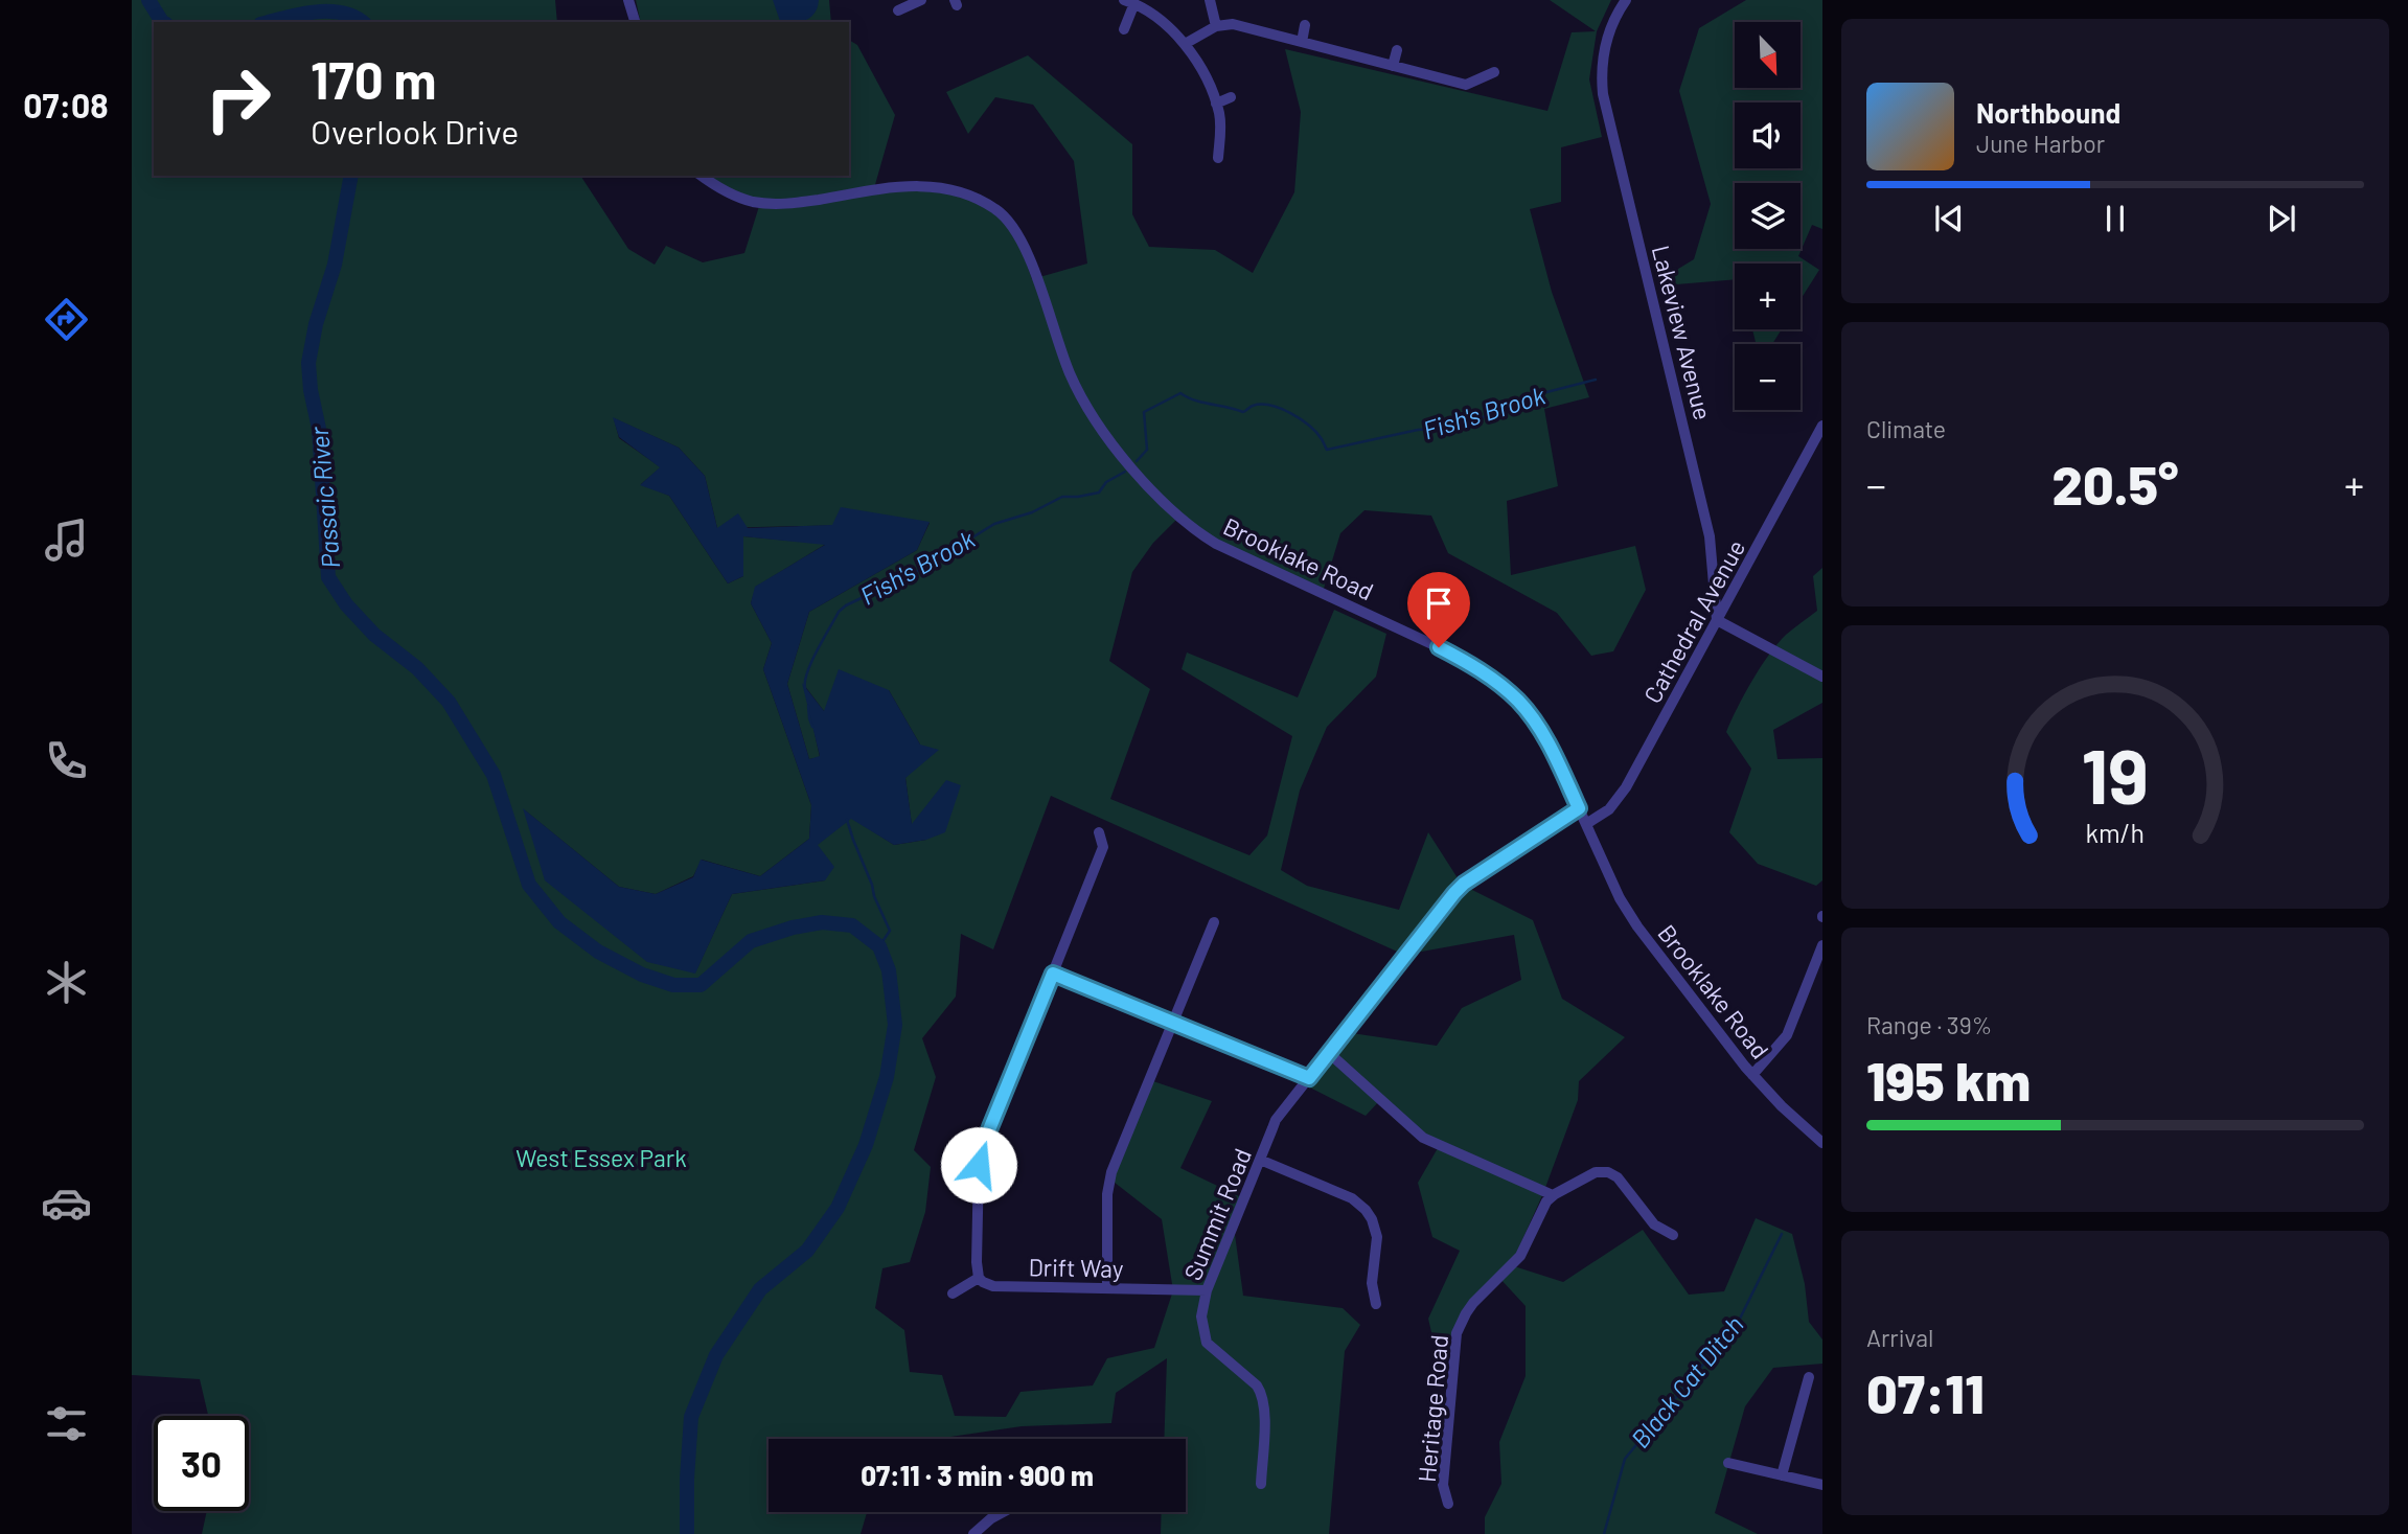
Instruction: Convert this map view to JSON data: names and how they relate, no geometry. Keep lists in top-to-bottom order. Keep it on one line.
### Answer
{"streets":{"street":["Lakeview Avenue","Brooklake Road","Cathedral Avenue","Summit Road","Drift Way","Heritage Road"]},"crossings":[["Lakeview Avenue","Cathedral Avenue"],["Brooklake Road","Cathedral Avenue"],["Summit Road","Drift Way"]],"water":["Fish's Brook","Passaic River","Black Cat Ditch"],"parks":["West Essex Park"],"north":"bottom right","page":{"tabs":"07:08","map_buttons":["+","−"],"turn":["170 m","Overlook Drive"],"song":["Northbound","June Harbor"],"tile":["Climate",["Range · 39%","195 km"],["Arrival","07:11"]],"heat":["−","20.5°","+"],"limit":"30","trip":"07:11 · 3 min · 900 m","gauge":["19","km/h"]}}
